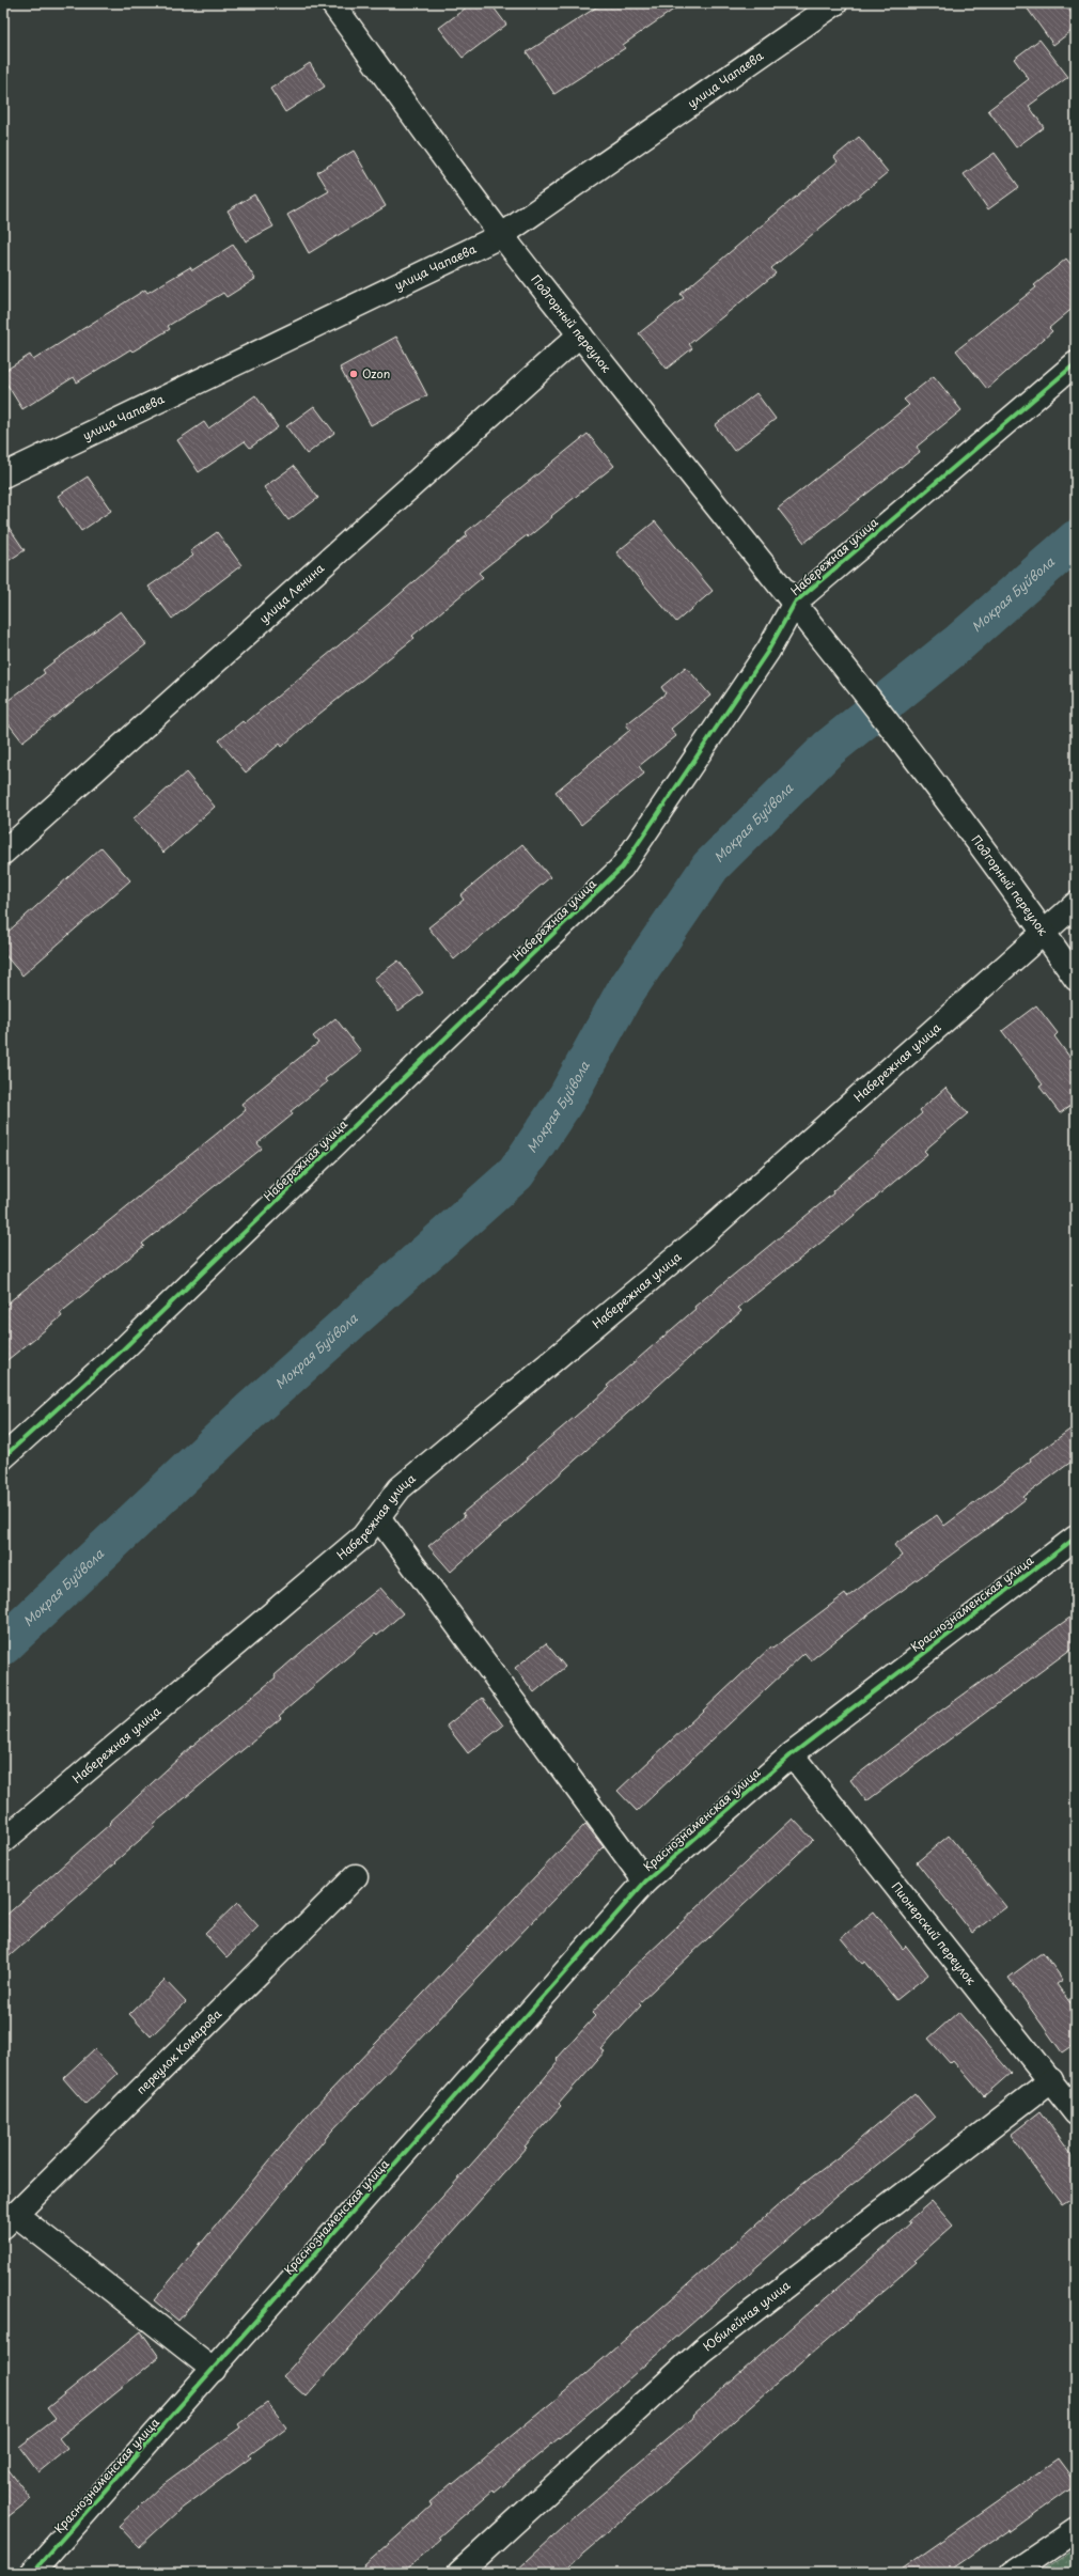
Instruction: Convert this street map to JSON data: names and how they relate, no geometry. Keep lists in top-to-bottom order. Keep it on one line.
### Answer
{"streets":{"street":["улица Чапаева","Подгорный переулок","Набережная улица","улица Ленина","Краснознаменская улица","Пионерский переулок","переулок Комарова","Юбилейная улица"]},"crossings":[["улица Чапаева","Подгорный переулок"],["Подгорный переулок","Набережная улица"],["Подгорный переулок","улица Ленина"],["Краснознаменская улица","Пионерский переулок"],["Пионерский переулок","Юбилейная улица"]],"water":["Мокрая Буйвола"],"places":["Ozon"]}
